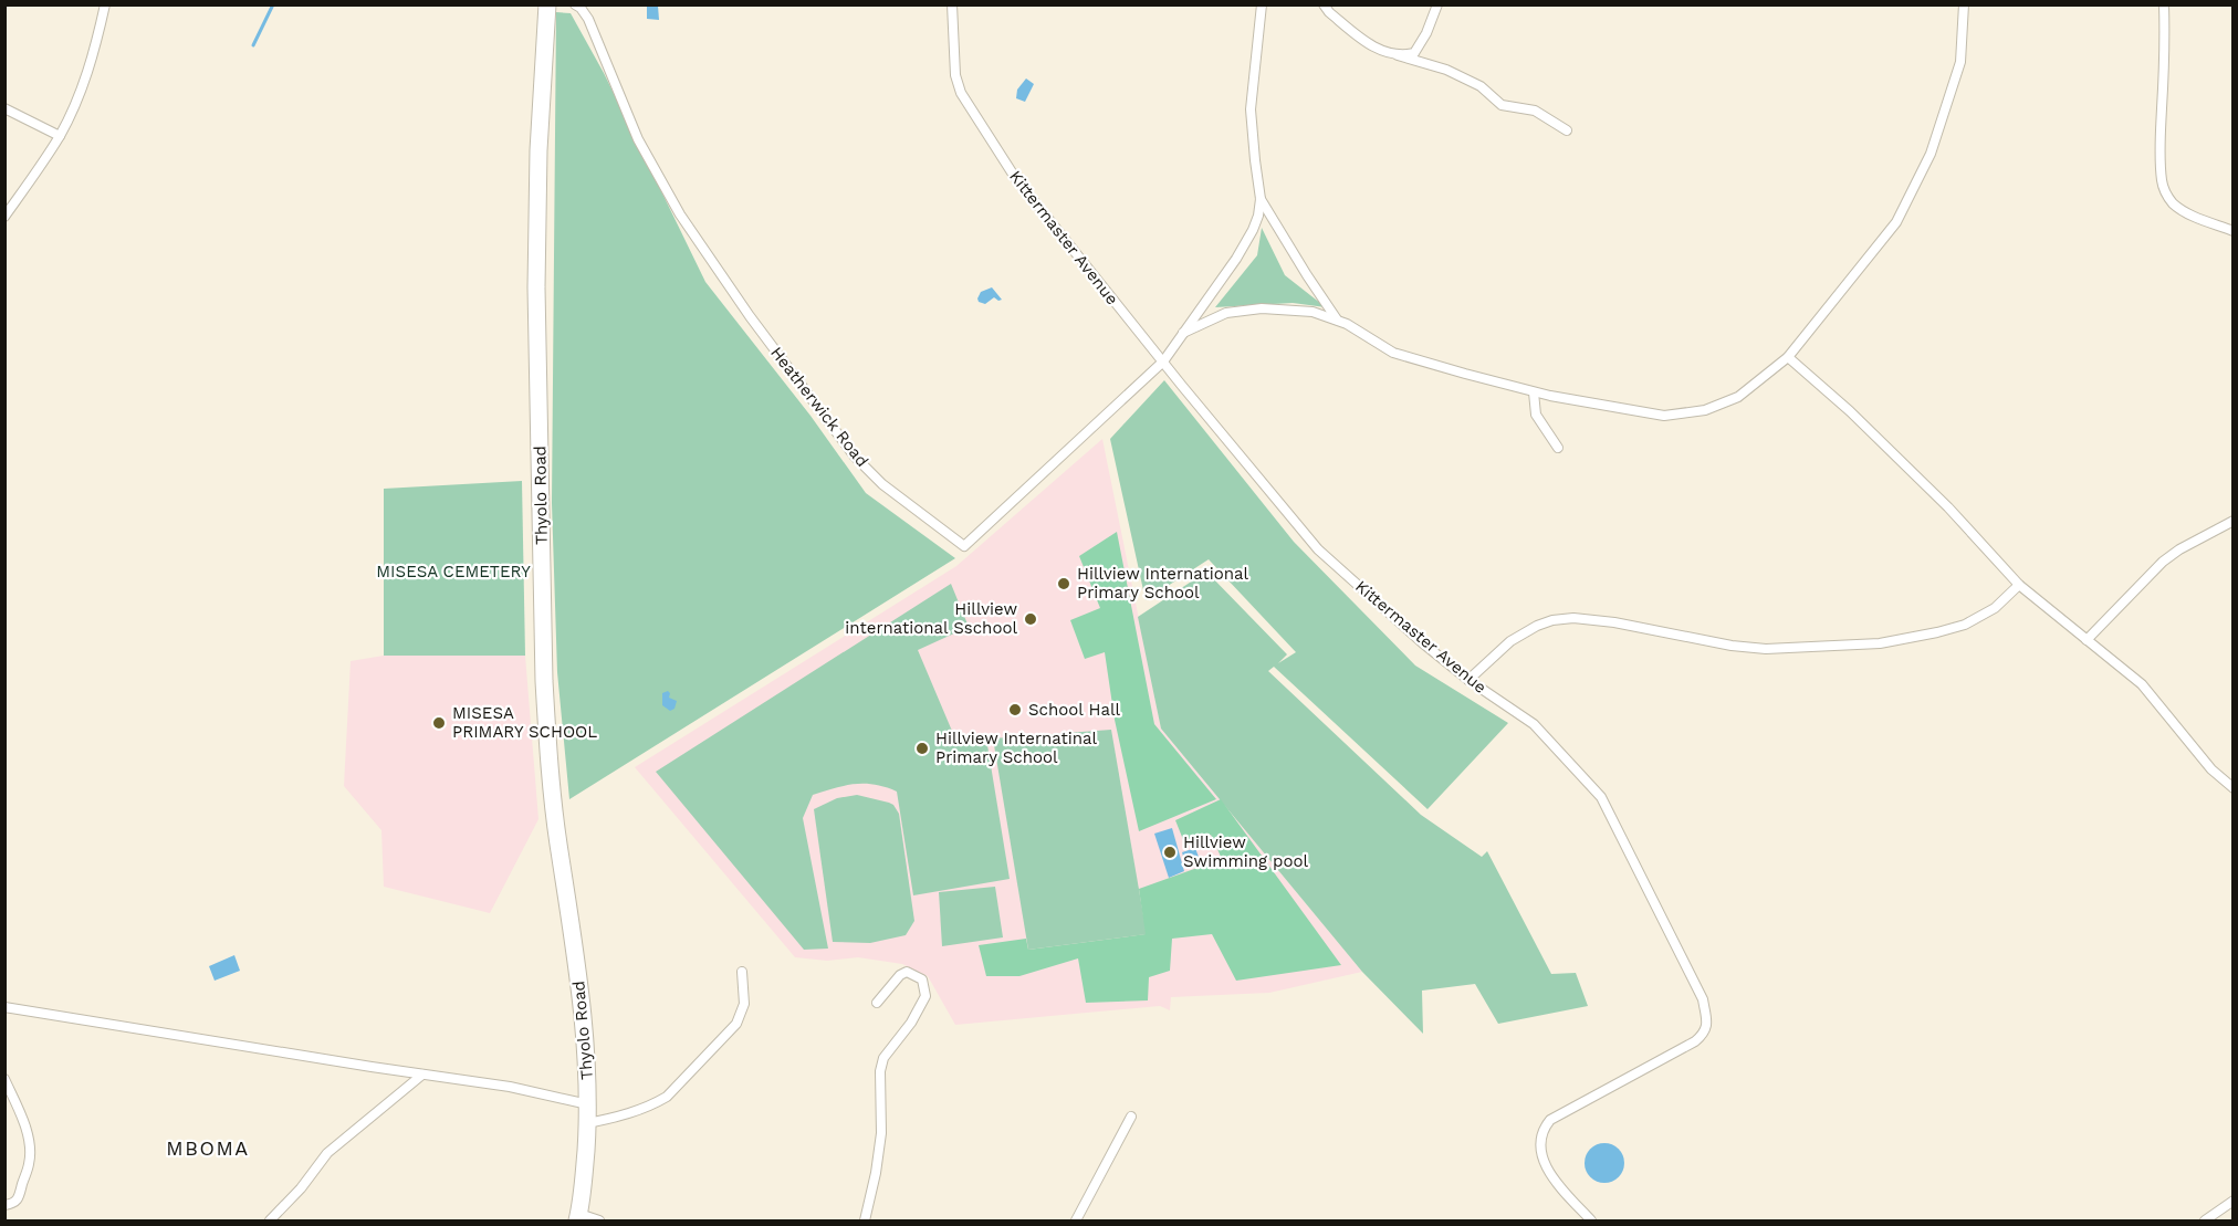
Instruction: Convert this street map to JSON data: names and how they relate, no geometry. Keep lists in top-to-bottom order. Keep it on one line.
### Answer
{"streets":{"highway":["Thyolo Road"],"street":["Kittermaster Avenue","Heatherwick Road"]},"crossings":[["Kittermaster Avenue","Heatherwick Road"]],"districts":["MBOMA"],"parks":["MISESA CEMETERY"],"places":["Hillview International Primary School","Hillview international Sschool","School Hall","MISESA PRIMARY SCHOOL","Hillview Internatinal Primary School","Hillview Swimming pool"]}
